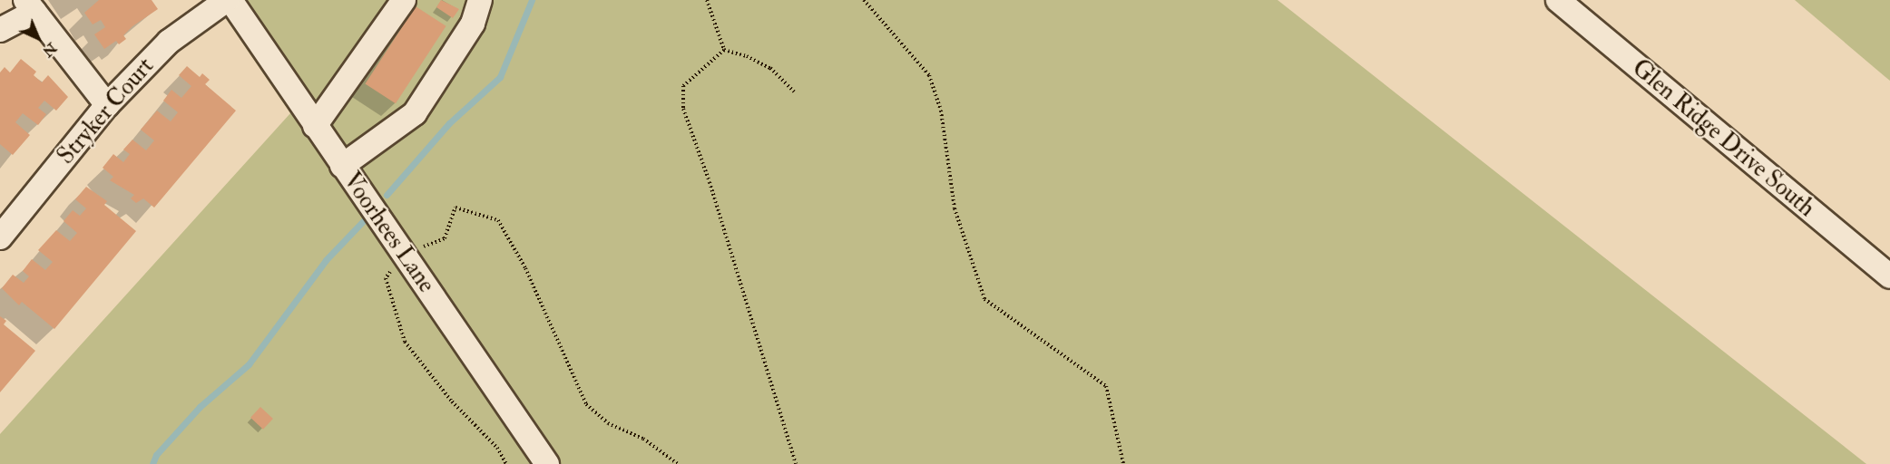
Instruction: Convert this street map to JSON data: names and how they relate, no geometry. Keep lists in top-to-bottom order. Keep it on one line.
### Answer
{"streets":{"street":["Stryker Court","Glen Ridge Drive South","Voorhees Lane"]},"crossings":[["Stryker Court","Voorhees Lane"]],"north":"bottom right"}
